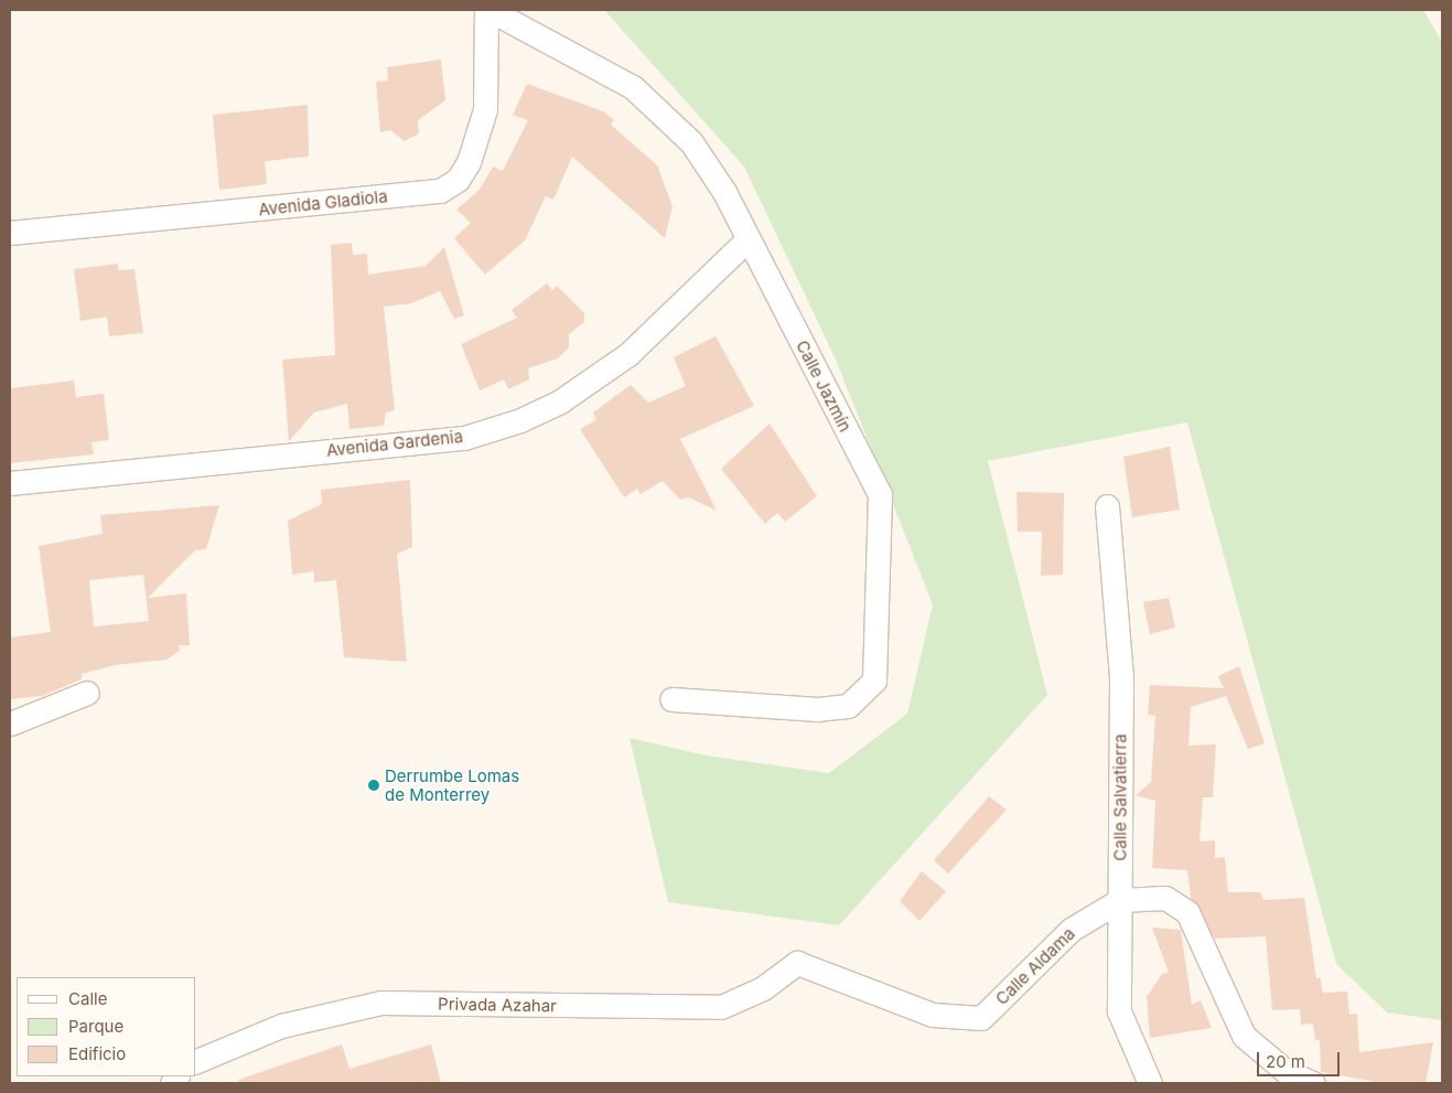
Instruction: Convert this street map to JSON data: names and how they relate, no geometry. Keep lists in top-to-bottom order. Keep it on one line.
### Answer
{"streets":{"street":["Avenida Gladiola","Calle Jazmín","Avenida Gardenia","Calle Salvatierra","Calle Aldama","Privada Azahar"]},"crossings":[["Avenida Gladiola","Calle Jazmín"],["Calle Jazmín","Avenida Gardenia"],["Calle Salvatierra","Calle Aldama"],["Calle Aldama","Privada Azahar"]],"places":["Derrumbe Lomas de Monterrey"],"legend":["Calle","Parque","Edificio"],"scale_bar":"20 m"}
